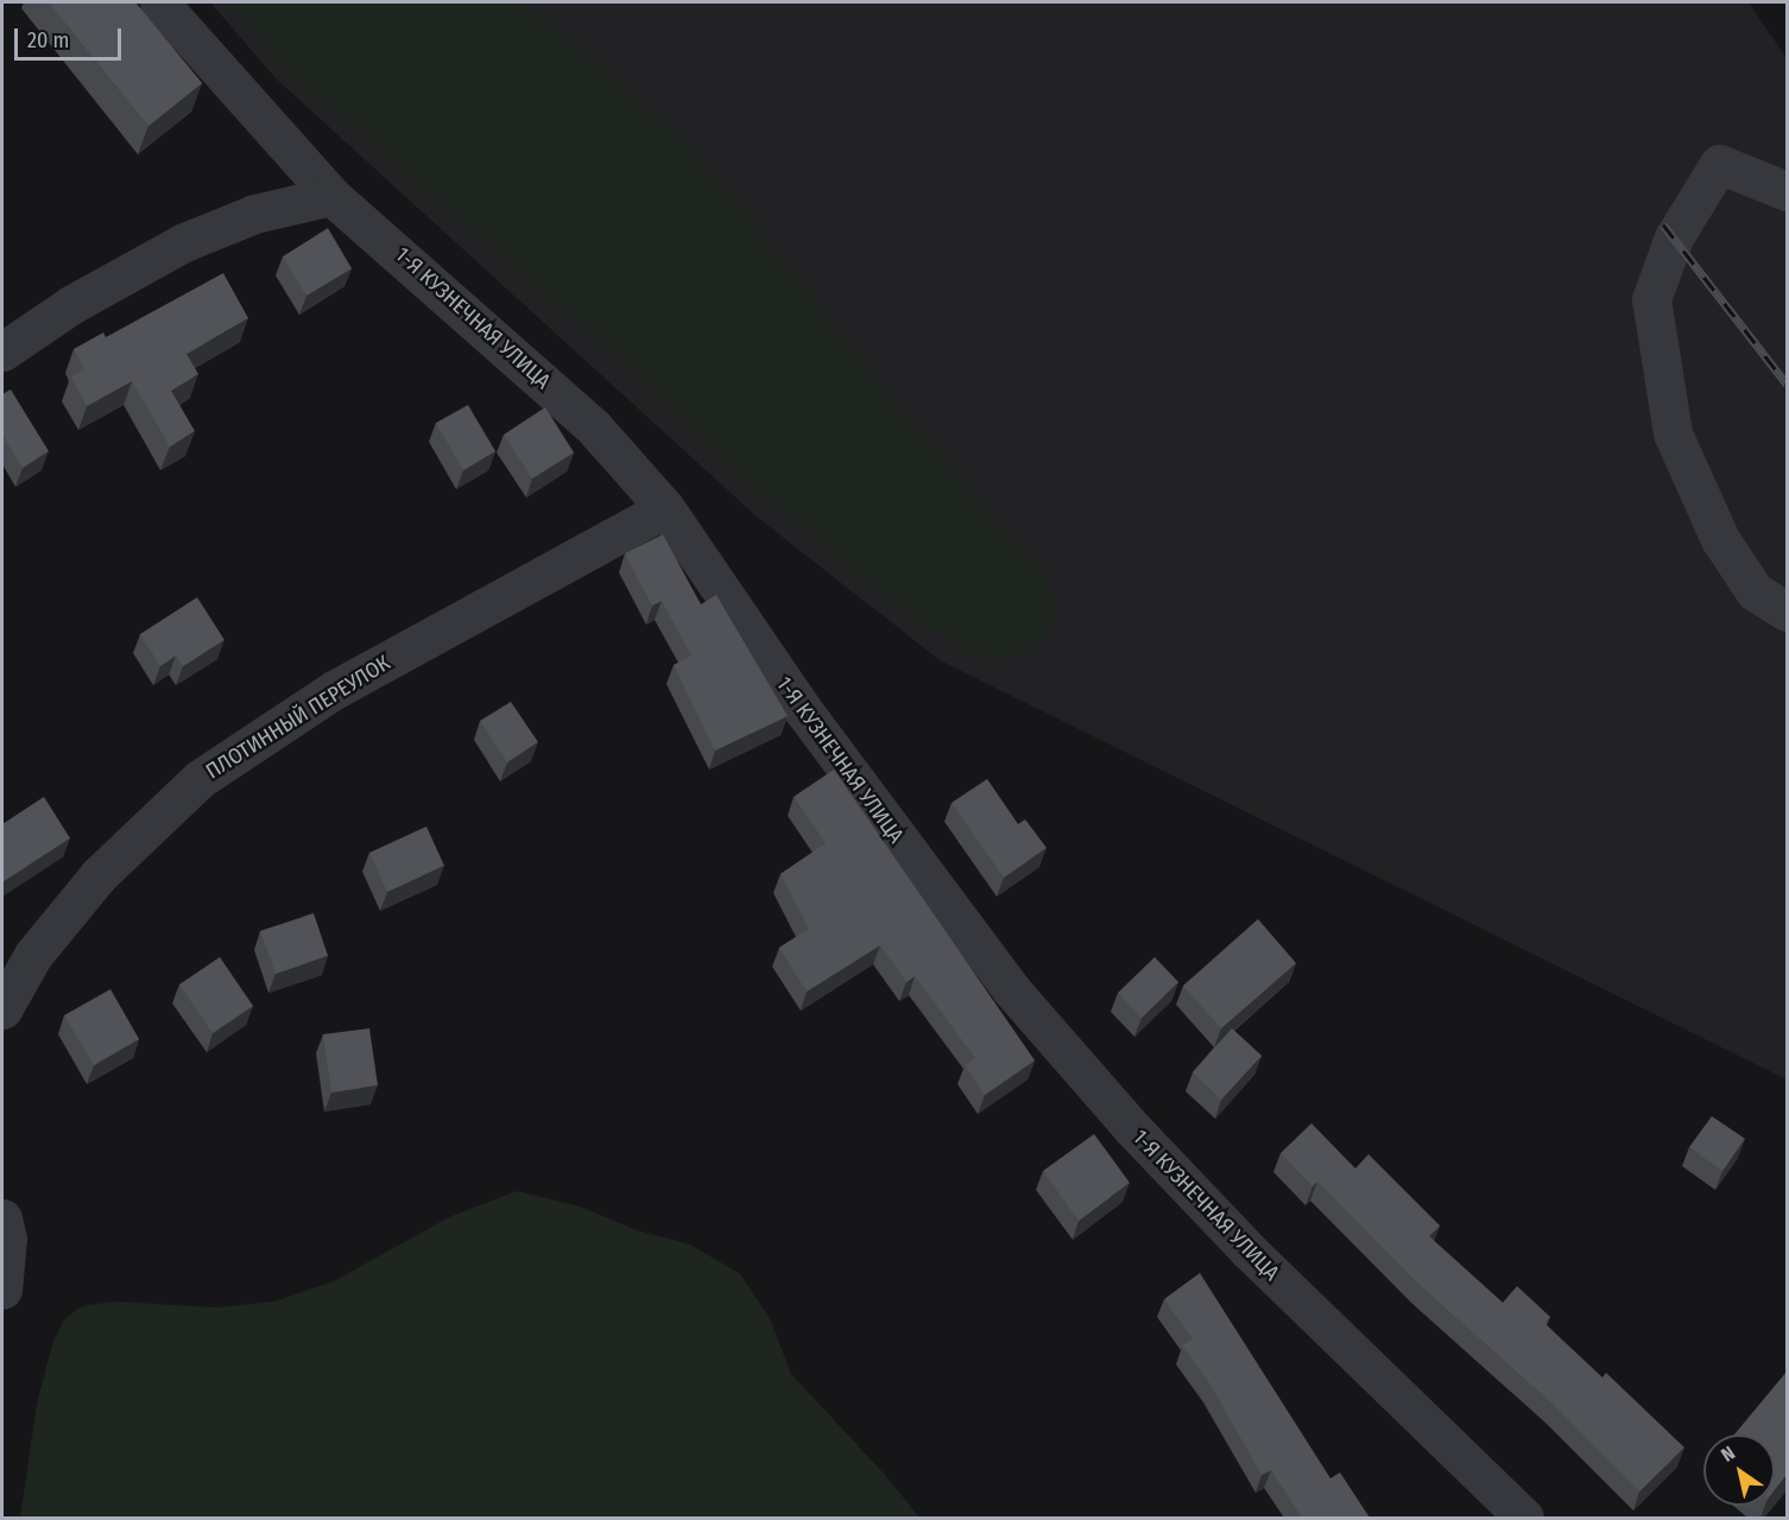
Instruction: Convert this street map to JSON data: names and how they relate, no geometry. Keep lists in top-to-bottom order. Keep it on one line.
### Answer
{"streets":{"street":["1-Я КУЗНЕЧНАЯ УЛИЦА","ПЛОТИННЫЙ ПЕРЕУЛОК"]},"crossings":[["1-Я КУЗНЕЧНАЯ УЛИЦА","ПЛОТИННЫЙ ПЕРЕУЛОК"]],"scale_bar":"20 m","north":"top left"}
